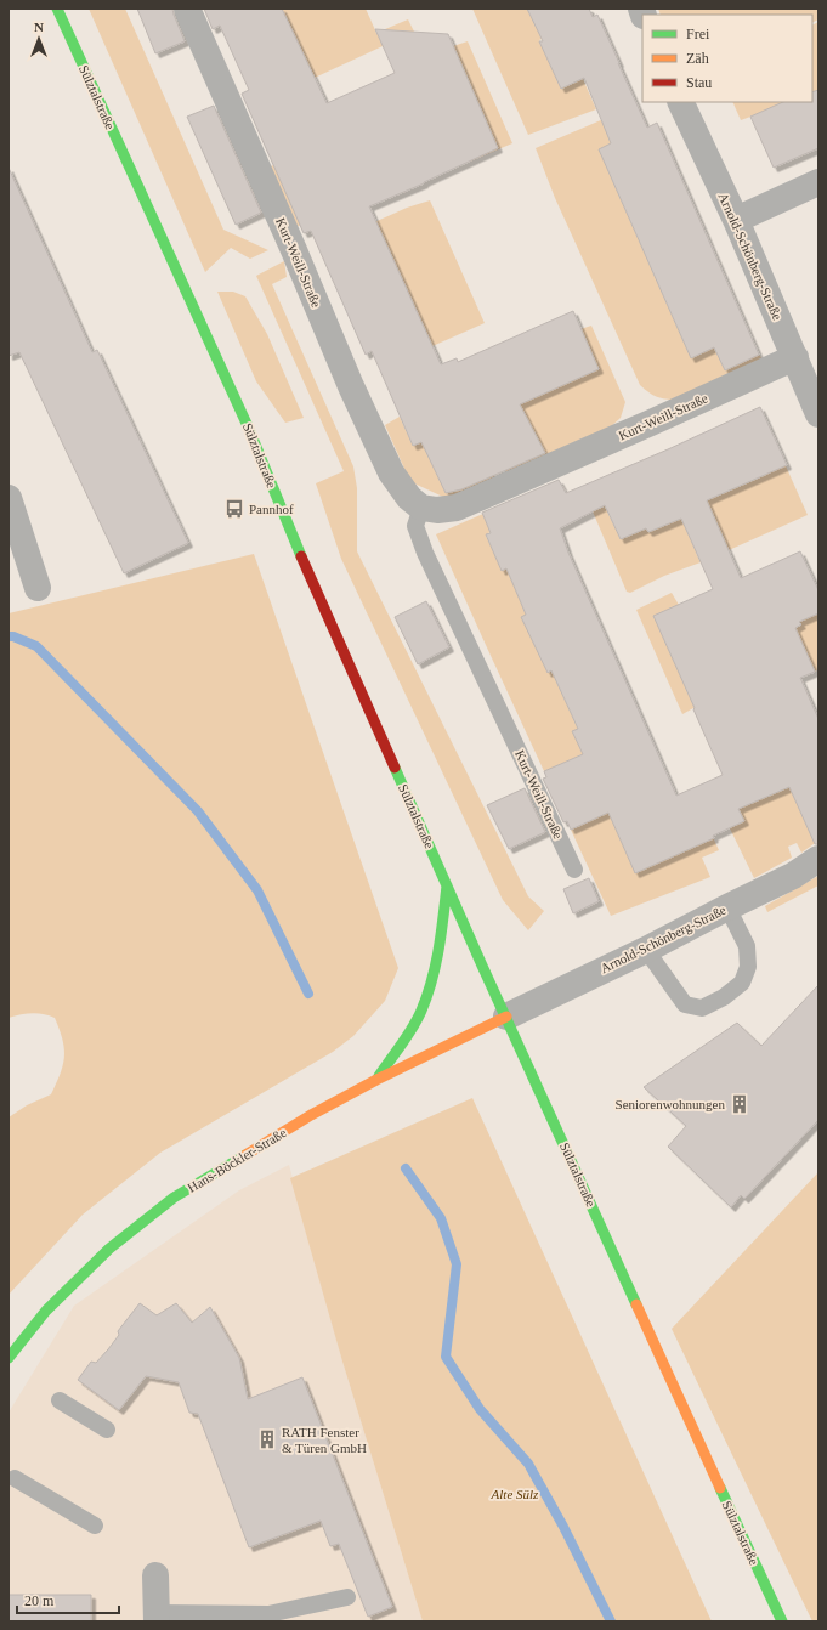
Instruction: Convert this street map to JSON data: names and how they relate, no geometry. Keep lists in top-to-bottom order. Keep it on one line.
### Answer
{"streets":{"main road":["Sülztalstraße","Hans-Böckler-Straße"],"street":["Arnold-Schönberg-Straße","Kurt-Weill-Straße"]},"crossings":[["Sülztalstraße","Arnold-Schönberg-Straße"],["Sülztalstraße","Hans-Böckler-Straße"],["Arnold-Schönberg-Straße","Kurt-Weill-Straße"],["Arnold-Schönberg-Straße","Hans-Böckler-Straße"]],"parks":["Alte Sülz"],"places":{"bus stop":["Pannhof"],"building":["Seniorenwohnungen","RATH Fenster & Türen GmbH"]},"legend":["Frei","Zäh","Stau"],"scale_bar":"20 m","north":"top"}
